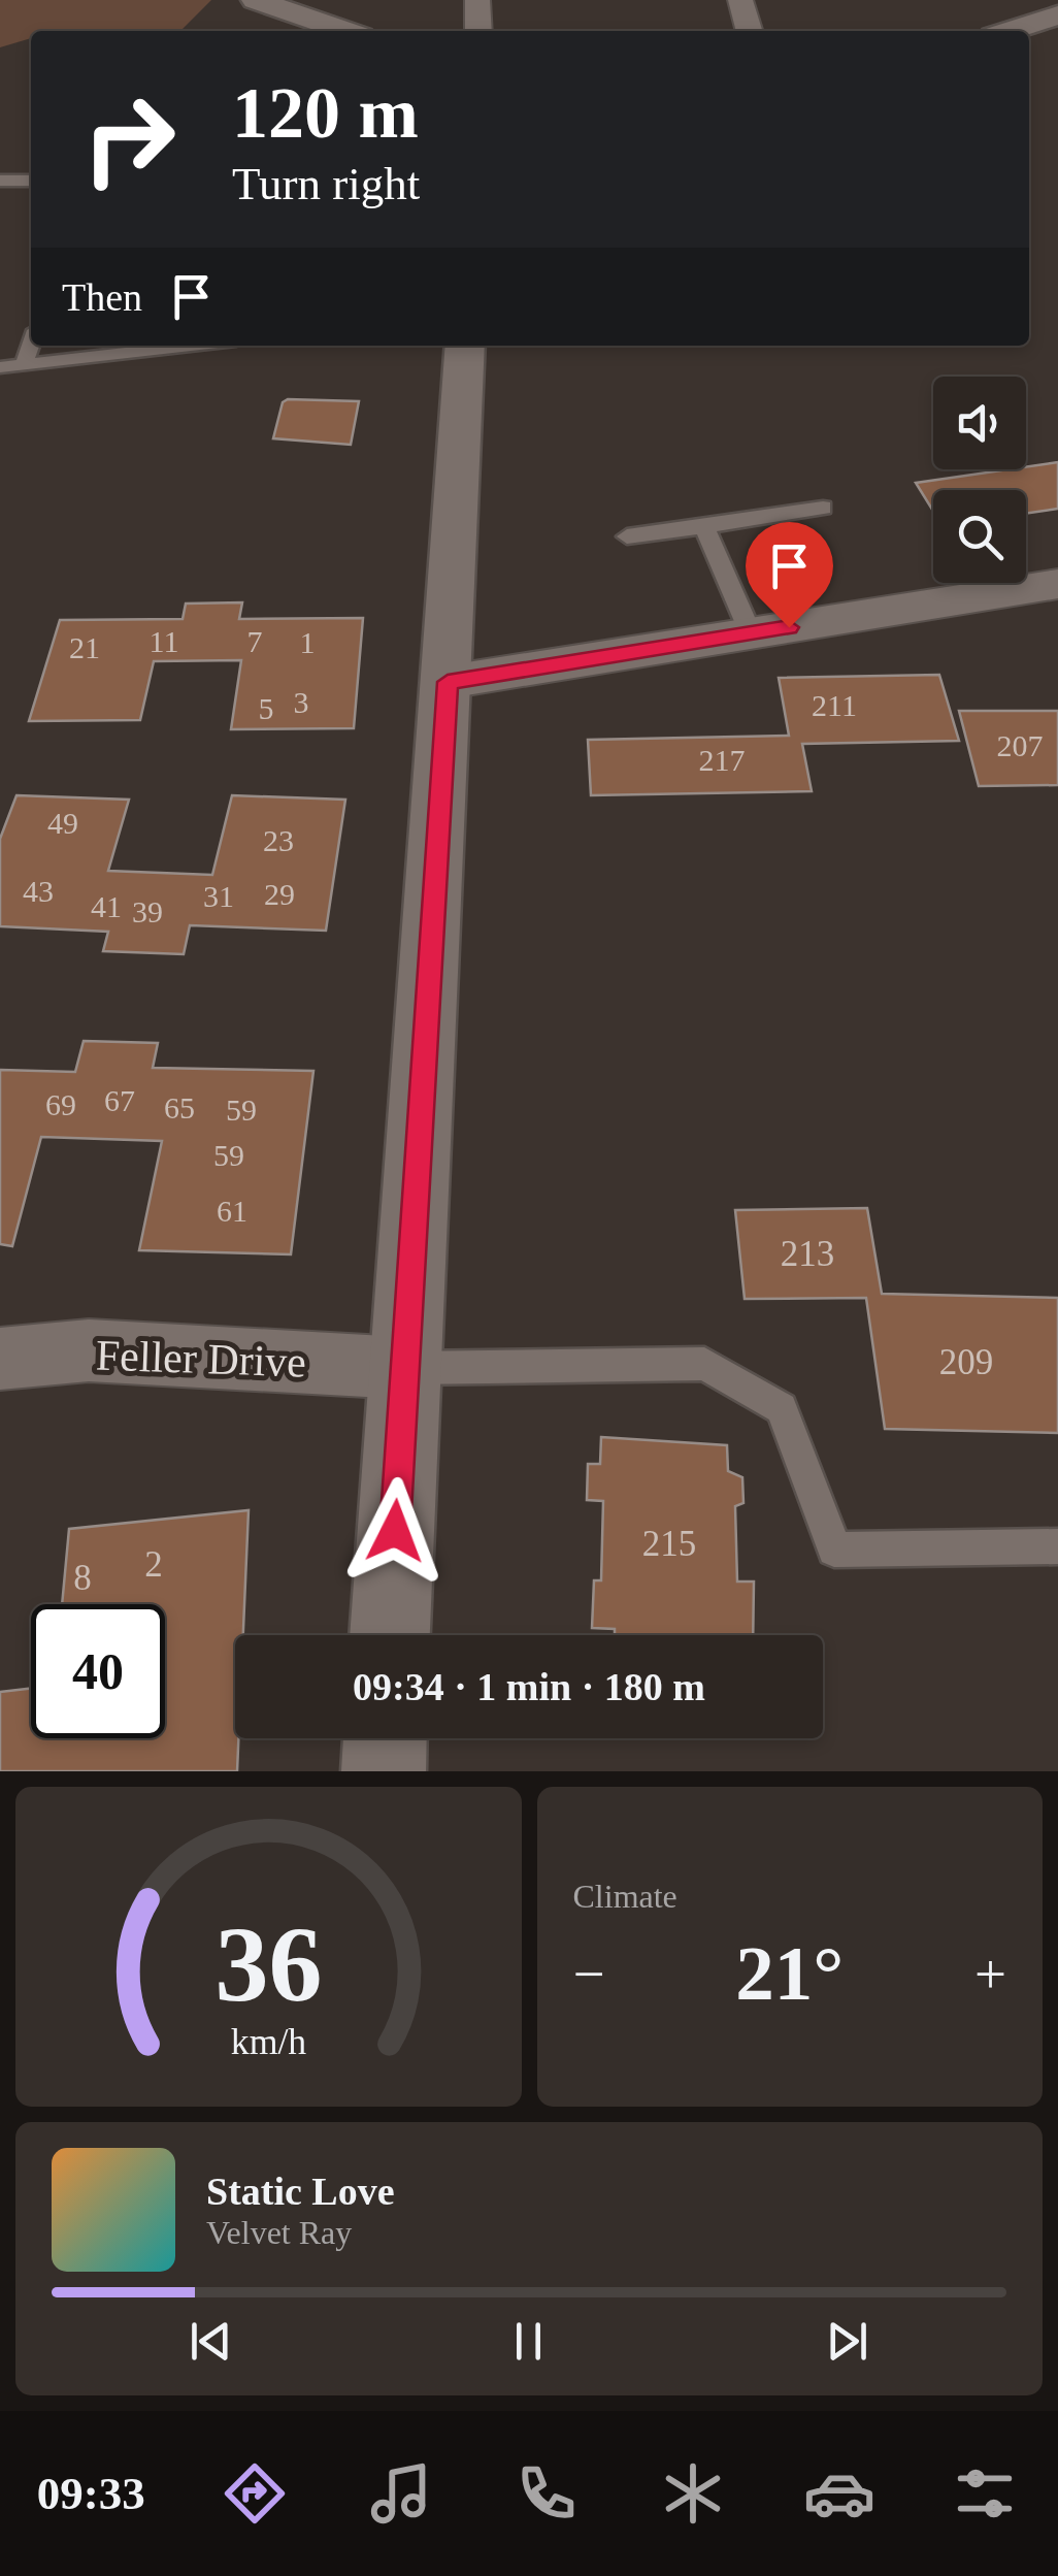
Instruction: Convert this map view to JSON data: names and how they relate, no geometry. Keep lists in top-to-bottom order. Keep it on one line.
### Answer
{"streets":{"street":["Feller Drive"]},"house_numbers":["11","7","1","21","3","211","5","207","217","49","23","43","29","31","41","39","67","69","65","59","59","61","213","209","215","2","8"],"page":{"turn":["120 m","Turn right"],"then":"Then","limit":"40","trip":"09:34 · 1 min · 180 m","tile":"Climate","heat":["−","21°","+"],"song":["Static Love","Velvet Ray"],"tabs":"09:33","gauge":["36","km/h"]}}
